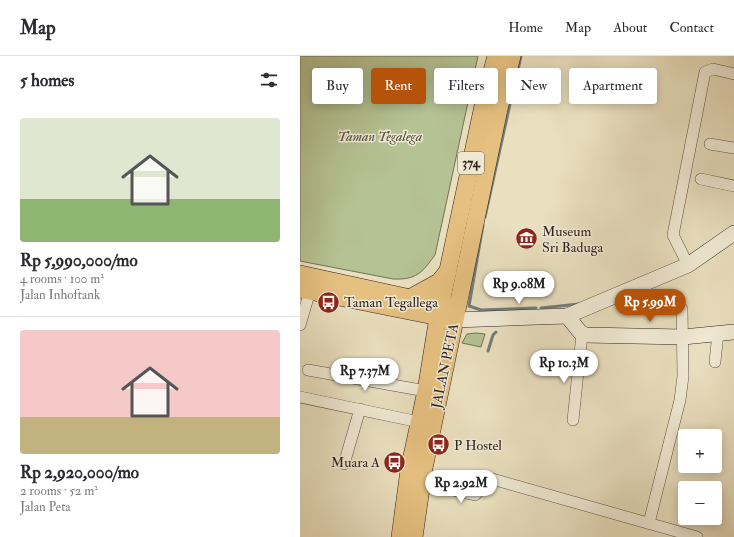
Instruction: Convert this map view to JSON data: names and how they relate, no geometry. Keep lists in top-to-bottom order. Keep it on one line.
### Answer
{"streets":{"main road":["374","JALAN PETA"]},"parks":["Taman Tegalega"],"places":{"museum":["Museum Sri Baduga"],"bus stop":["Taman Tegallega","P Hostel","Muara A"]},"page":{"header":"Map","nav":["Home","Map","About","Contact"],"heading":"5 homes","chip":["Buy","Rent","Filters","New","Apartment"],"list":[{"name":"Rp 5,990,000/mo","note":"4 rooms · 100 m² · Jalan Inhoftank"},{"name":"Rp 2,920,000/mo","note":"2 rooms · 52 m² · Jalan Peta"}],"price":["Rp 9.08M","Rp 5.99M","Rp 10.3M","Rp 7.37M","Rp 2.92M"],"map_buttons":["+","−"]}}
